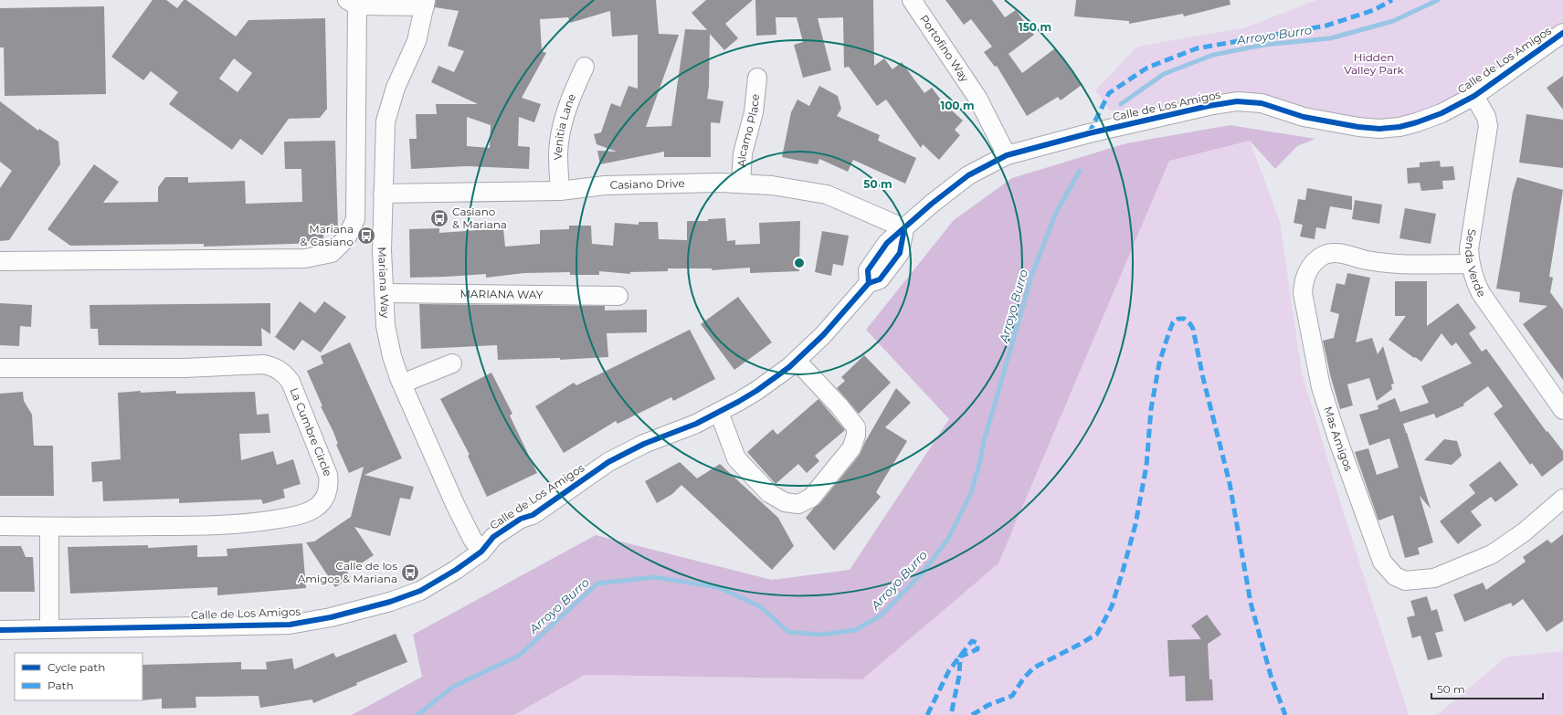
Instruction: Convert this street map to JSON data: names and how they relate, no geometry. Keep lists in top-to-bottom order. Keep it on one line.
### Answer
{"streets":{"street":["Portofino Way","Calle de Los Amigos","Venitia Lane","Alcamo Place","Casiano Drive","Senda Verde","Mariana Way","MARIANA WAY","La Cumbre Circle","Mas Amigos"]},"crossings":[["Portofino Way","Calle de Los Amigos"],["Calle de Los Amigos","Casiano Drive"],["Calle de Los Amigos","Senda Verde"],["Calle de Los Amigos","Mariana Way"],["Venitia Lane","Casiano Drive"],["Alcamo Place","Casiano Drive"],["Casiano Drive","Mariana Way"],["Senda Verde","Mas Amigos"],["Mariana Way","MARIANA WAY"]],"water":["Arroyo Burro"],"parks":["Hidden Valley Park"],"places":{"bus stop":["Casiano & Mariana","Mariana & Casiano","Calle de los Amigos & Mariana"]},"legend":["Cycle path","Path"],"scale_bar":"50 m","rings":["150 m","100 m","50 m"]}
